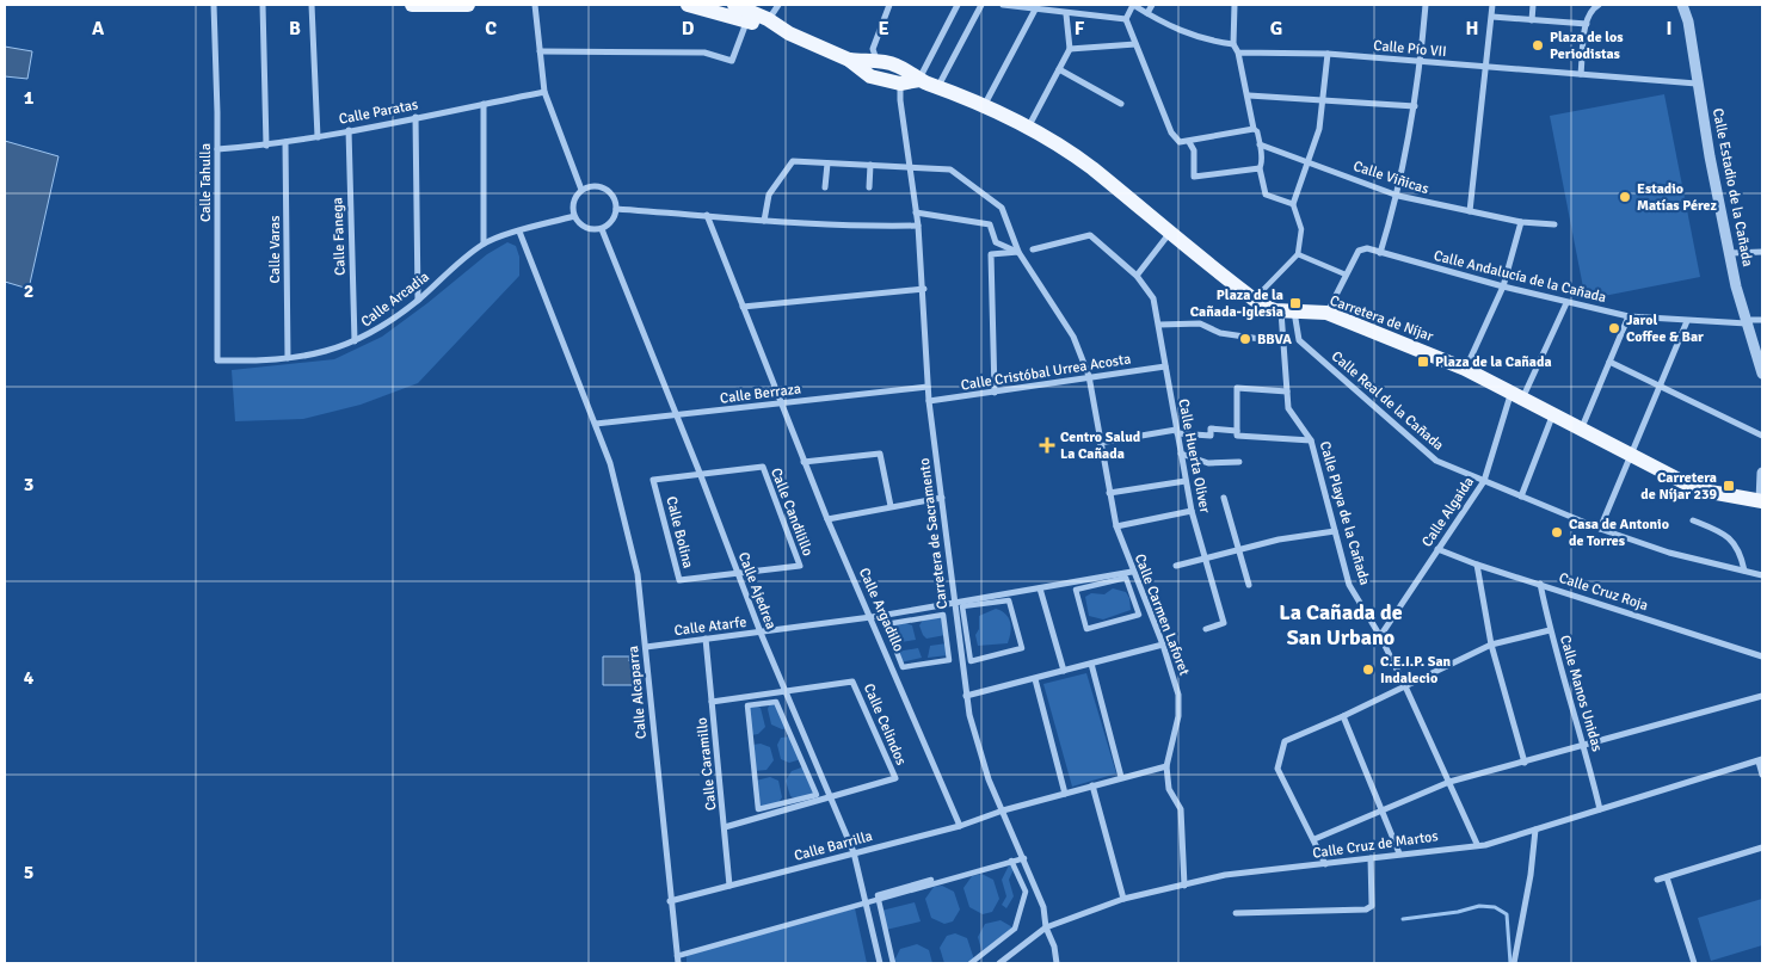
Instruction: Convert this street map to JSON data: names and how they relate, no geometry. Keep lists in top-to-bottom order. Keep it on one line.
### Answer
{"streets":{"main road":["Carretera de Níjar"],"street":["Calle Pío VII","Calle Paratas","Calle Viñicas","Calle Tahulla","Calle Estadio de la Cañada","Calle Fanega","Calle Varas","Calle Andalucía de la Cañada","Calle Arcadia","Calle Cristóbal Urrea Acosta","Calle Berraza","Calle Real de la Cañada","Calle Huerta Oliver","Calle Candilillo","Calle Algaida","Calle Playa de la Cañada","Calle Bolina","Carretera de Sacramento","Calle Ajedrea","Calle Cruz Roja","Calle Argadillo","Calle Carmen Laforet","Calle Atarfe","Calle Alcaparra","Calle Manos Unidas","Calle Celindos","Calle Caramillo","Calle Cruz de Martos","Calle Barrilla"]},"crossings":[["Calle Pío VII","Calle Estadio de la Cañada"],["Calle Paratas","Calle Tahulla"],["Calle Paratas","Calle Fanega"],["Calle Paratas","Calle Varas"],["Calle Tahulla","Calle Arcadia"],["Calle Estadio de la Cañada","Calle Andalucía de la Cañada"],["Calle Fanega","Calle Arcadia"],["Calle Varas","Calle Arcadia"],["Calle Andalucía de la Cañada","Carretera de Níjar"],["Calle Andalucía de la Cañada","Calle Algaida"],["Calle Arcadia","Calle Ajedrea"],["Calle Arcadia","Calle Alcaparra"],["Carretera de Níjar","Calle Real de la Cañada"],["Carretera de Níjar","Calle Algaida"],["Carretera de Níjar","Calle Playa de la Cañada"],["Carretera de Níjar","Carretera de Sacramento"],["Calle Cristóbal Urrea Acosta","Calle Huerta Oliver"],["Calle Cristóbal Urrea Acosta","Carretera de Sacramento"],["Calle Cristóbal Urrea Acosta","Calle Carmen Laforet"],["Calle Berraza","Carretera de Sacramento"],["Calle Berraza","Calle Ajedrea"],["Calle Berraza","Calle Argadillo"],["Calle Berraza","Calle Alcaparra"],["Calle Real de la Cañada","Calle Algaida"],["Calle Real de la Cañada","Calle Playa de la Cañada"],["Calle Candilillo","Calle Bolina"],["Calle Candilillo","Calle Ajedrea"],["Calle Algaida","Calle Playa de la Cañada"],["Calle Algaida","Calle Cruz Roja"],["Calle Playa de la Cañada","Calle Cruz de Martos"],["Calle Bolina","Calle Ajedrea"],["Carretera de Sacramento","Calle Atarfe"],["Carretera de Sacramento","Calle Cruz de Martos"],["Carretera de Sacramento","Calle Barrilla"],["Calle Ajedrea","Calle Atarfe"],["Calle Ajedrea","Calle Celindos"],["Calle Ajedrea","Calle Barrilla"],["Calle Cruz Roja","Calle Manos Unidas"],["Calle Argadillo","Calle Atarfe"],["Calle Argadillo","Calle Barrilla"],["Calle Carmen Laforet","Calle Atarfe"],["Calle Carmen Laforet","Calle Cruz de Martos"],["Calle Carmen Laforet","Calle Barrilla"],["Calle Atarfe","Calle Alcaparra"],["Calle Atarfe","Calle Caramillo"],["Calle Alcaparra","Calle Barrilla"],["Calle Manos Unidas","Calle Cruz de Martos"],["Calle Caramillo","Calle Barrilla"]],"districts":["La Cañada de San Urbano"],"places":{"other":["Plaza de los Periodistas","Estadio Matías Pérez","Jarol Coffee & Bar","BBVA","Casa de Antonio de Torres","C.E.I.P. San Indalecio"],"transit":["Plaza de la Cañada-Iglesia","Plaza de la Cañada","Carretera de Níjar 239"],"health":["Centro Salud La Cañada"]},"grid":{"columns":["A","B","C","D","E","F","G","H","I"],"rows":["1","2","3","4","5"]}}
